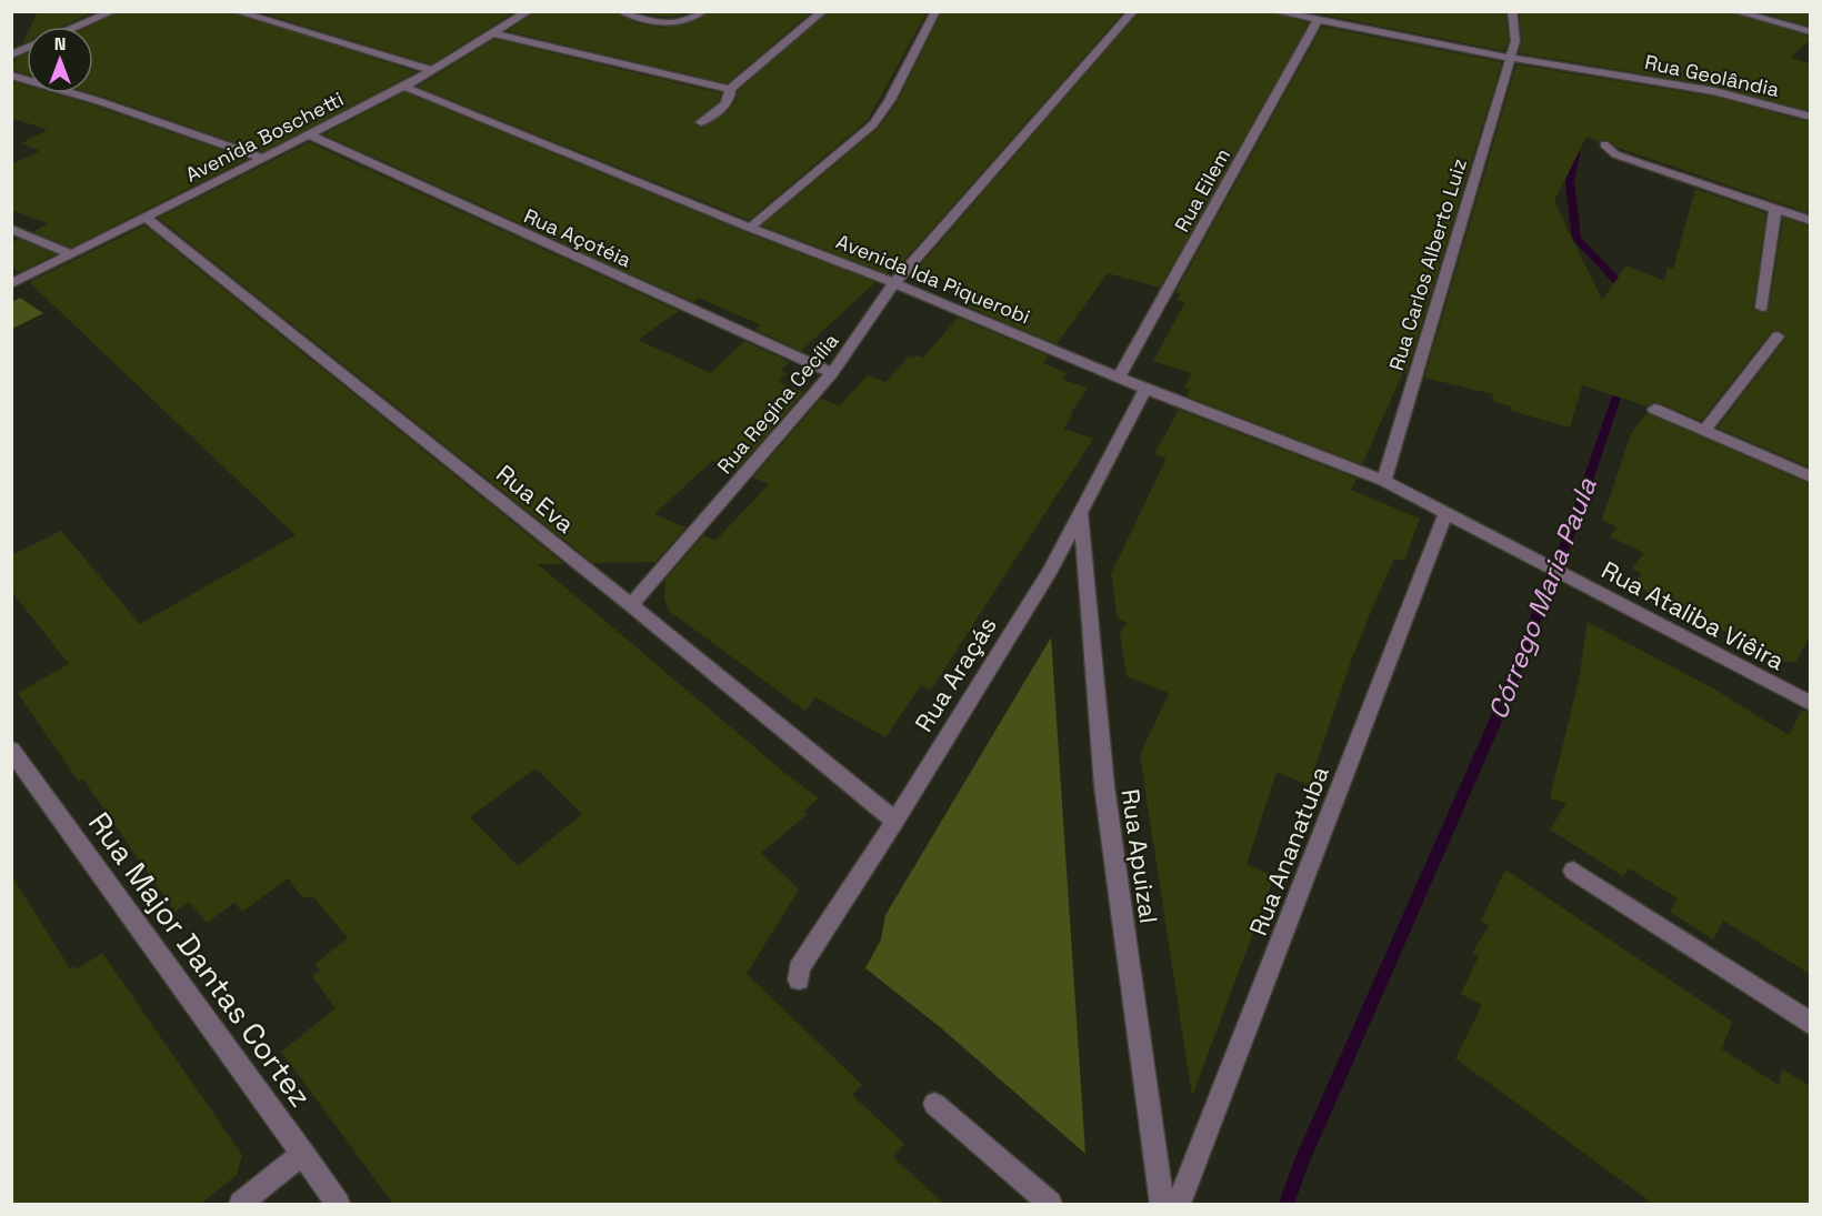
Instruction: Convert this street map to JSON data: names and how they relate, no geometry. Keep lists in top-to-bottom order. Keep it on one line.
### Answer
{"streets":{"street":["Rua Geolândia","Avenida Boschetti","Rua Eilem","Rua Açotéia","Rua Carlos Alberto Luiz","Avenida Ida Piquerobi","Rua Regina Cecília","Rua Eva","Rua Ataliba Viêira","Rua Araçás","Rua Ananatuba","Rua Apuizal","Rua Major Dantas Cortez"]},"crossings":[["Rua Geolândia","Rua Eilem"],["Rua Geolândia","Rua Carlos Alberto Luiz"],["Avenida Boschetti","Rua Açotéia"],["Avenida Boschetti","Avenida Ida Piquerobi"],["Avenida Boschetti","Rua Eva"],["Rua Eilem","Avenida Ida Piquerobi"],["Rua Açotéia","Rua Regina Cecília"],["Rua Carlos Alberto Luiz","Avenida Ida Piquerobi"],["Avenida Ida Piquerobi","Rua Regina Cecília"],["Avenida Ida Piquerobi","Rua Ataliba Viêira"],["Avenida Ida Piquerobi","Rua Araçás"],["Avenida Ida Piquerobi","Rua Ananatuba"],["Rua Regina Cecília","Rua Eva"],["Rua Eva","Rua Araçás"],["Rua Ataliba Viêira","Rua Ananatuba"],["Rua Araçás","Rua Apuizal"]],"water":["Córrego Maria Paula"],"north":"top"}
